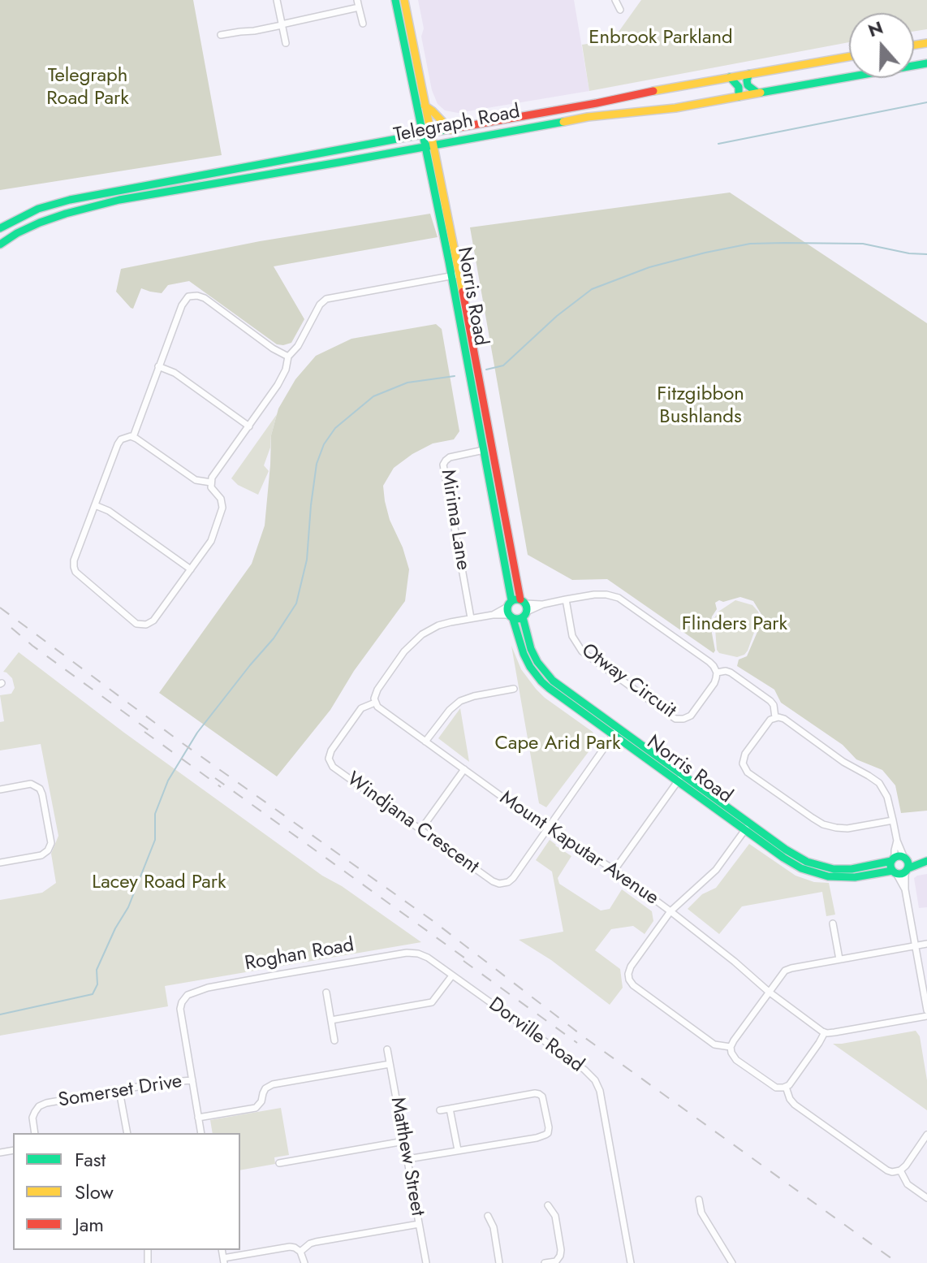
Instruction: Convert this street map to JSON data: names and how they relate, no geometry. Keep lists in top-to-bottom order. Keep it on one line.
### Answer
{"streets":{"main road":["Telegraph Road","Norris Road"],"street":["Mirima Lane","Otway Circuit","Windjana Crescent","Mount Kaputar Avenue","Roghan Road","Dorville Road","Somerset Drive","Matthew Street"]},"crossings":[["Telegraph Road","Norris Road"],["Norris Road","Mirima Lane"],["Windjana Crescent","Mount Kaputar Avenue"],["Roghan Road","Dorville Road"],["Roghan Road","Somerset Drive"]],"parks":["Enbrook Parkland","Telegraph Road Park","Fitzgibbon Bushlands","Flinders Park","Cape Arid Park","Lacey Road Park"],"legend":["Fast","Slow","Jam"],"north":"top"}
